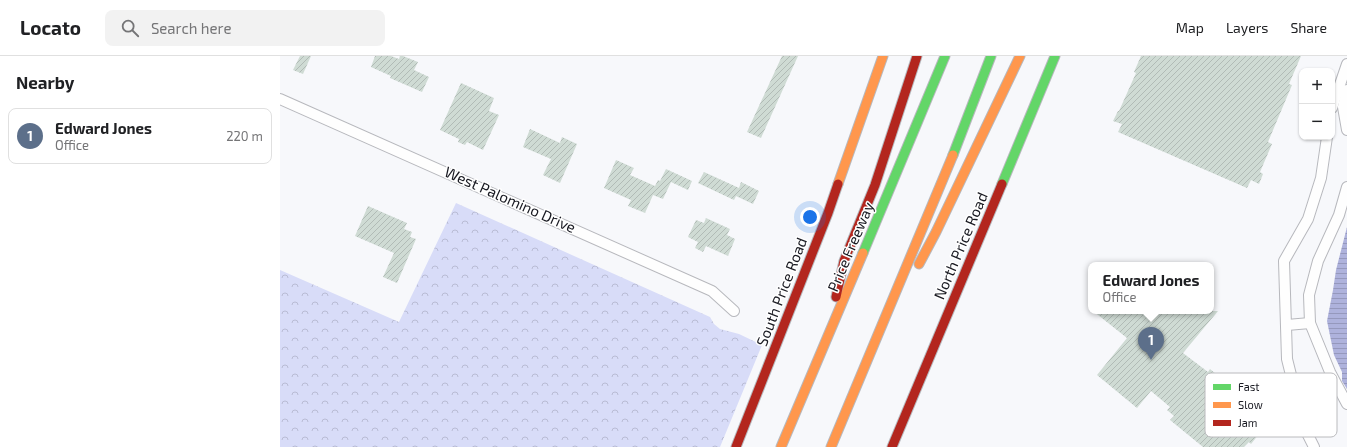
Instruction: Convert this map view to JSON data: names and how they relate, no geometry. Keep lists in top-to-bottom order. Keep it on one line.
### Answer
{"streets":{"main road":["North Price Road","Price Freeway","South Price Road"],"street":["West Palomino Drive"]},"legend":["Fast","Slow","Jam"],"page":{"header":"Locato","search":"Search here","nav":["Map","Layers","Share"],"heading":"Nearby","map_buttons":["+","−"],"list":[{"mark":"1","name":"Edward Jones","note":"Office","value":"220 m"}],"popup":["Edward Jones","Office"],"pins":"1"}}
